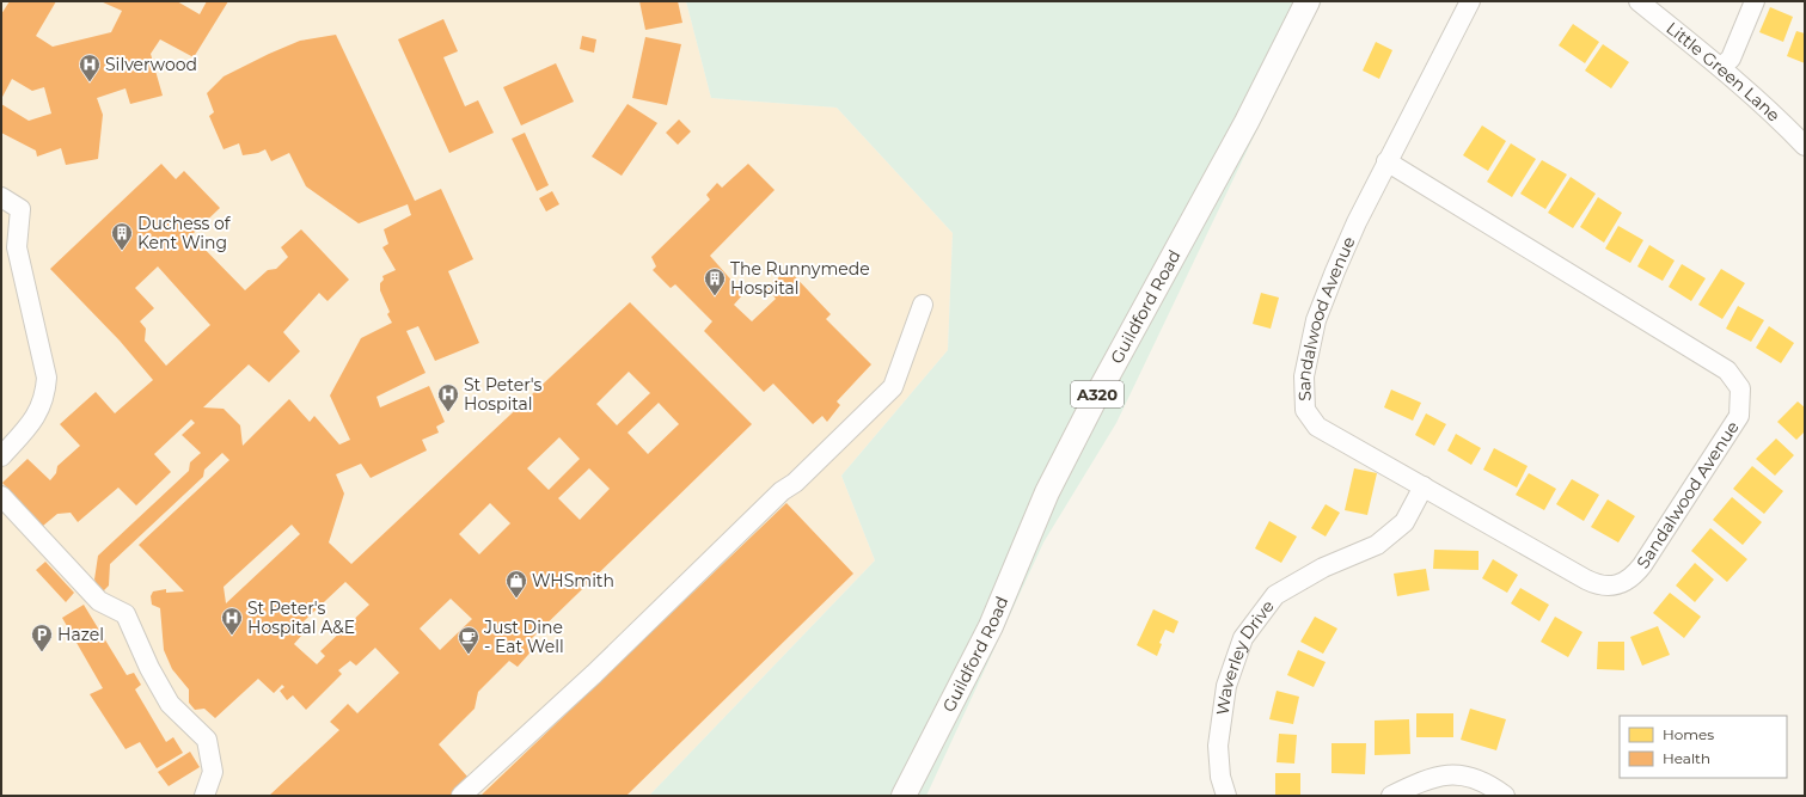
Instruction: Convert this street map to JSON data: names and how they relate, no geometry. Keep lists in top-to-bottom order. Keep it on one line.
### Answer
{"streets":{"main road":["Guildford Road","A320"],"street":["Little Green Lane","Sandalwood Avenue","Waverley Drive"]},"crossings":[["Sandalwood Avenue","Waverley Drive"]],"places":{"hospital":["Silverwood","St Peter's Hospital","St Peter's Hospital A&E"],"building":["Duchess of Kent Wing","The Runnymede Hospital"],"shop":["WHSmith"],"parking":["Hazel"],"cafe":["Just Dine - Eat Well"]},"legend":["Homes","Health"]}
